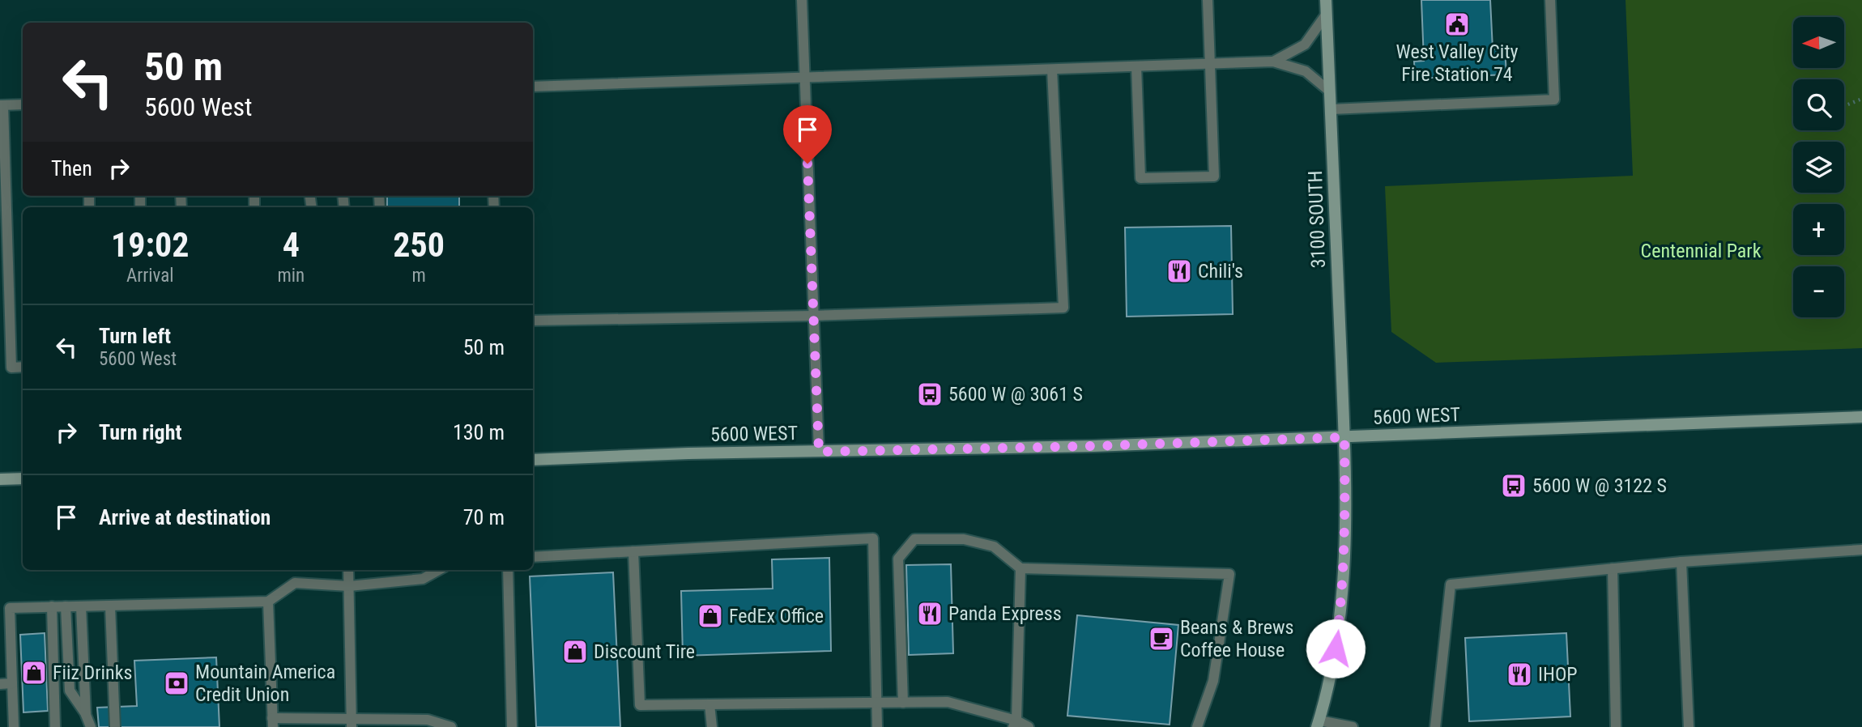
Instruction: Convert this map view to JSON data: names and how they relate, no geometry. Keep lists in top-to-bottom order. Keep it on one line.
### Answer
{"streets":{"main road":["3100 SOUTH","5600 WEST"]},"crossings":[["3100 SOUTH","5600 WEST"]],"parks":["Centennial Park"],"places":{"public building":["West Valley City Fire Station 74"],"restaurant":["Chili's","Panda Express","IHOP"],"bus stop":["5600 W @ 3061 S","5600 W @ 3122 S"],"shop":["FedEx Office","Discount Tire","Fiiz Drinks"],"cafe":["Beans & Brews Coffee House"],"bank":["Mountain America Credit Union"]},"north":"left","page":{"map_buttons":["+","−"],"turn":["50 m","5600 West"],"then":"Then","eta":["19:02","Arrival","4","min","250","m"],"list":[{"name":"Turn left","note":"5600 West","value":"50 m"},{"name":"Turn right","value":"130 m"},{"name":"Arrive at destination","value":"70 m"}]}}
